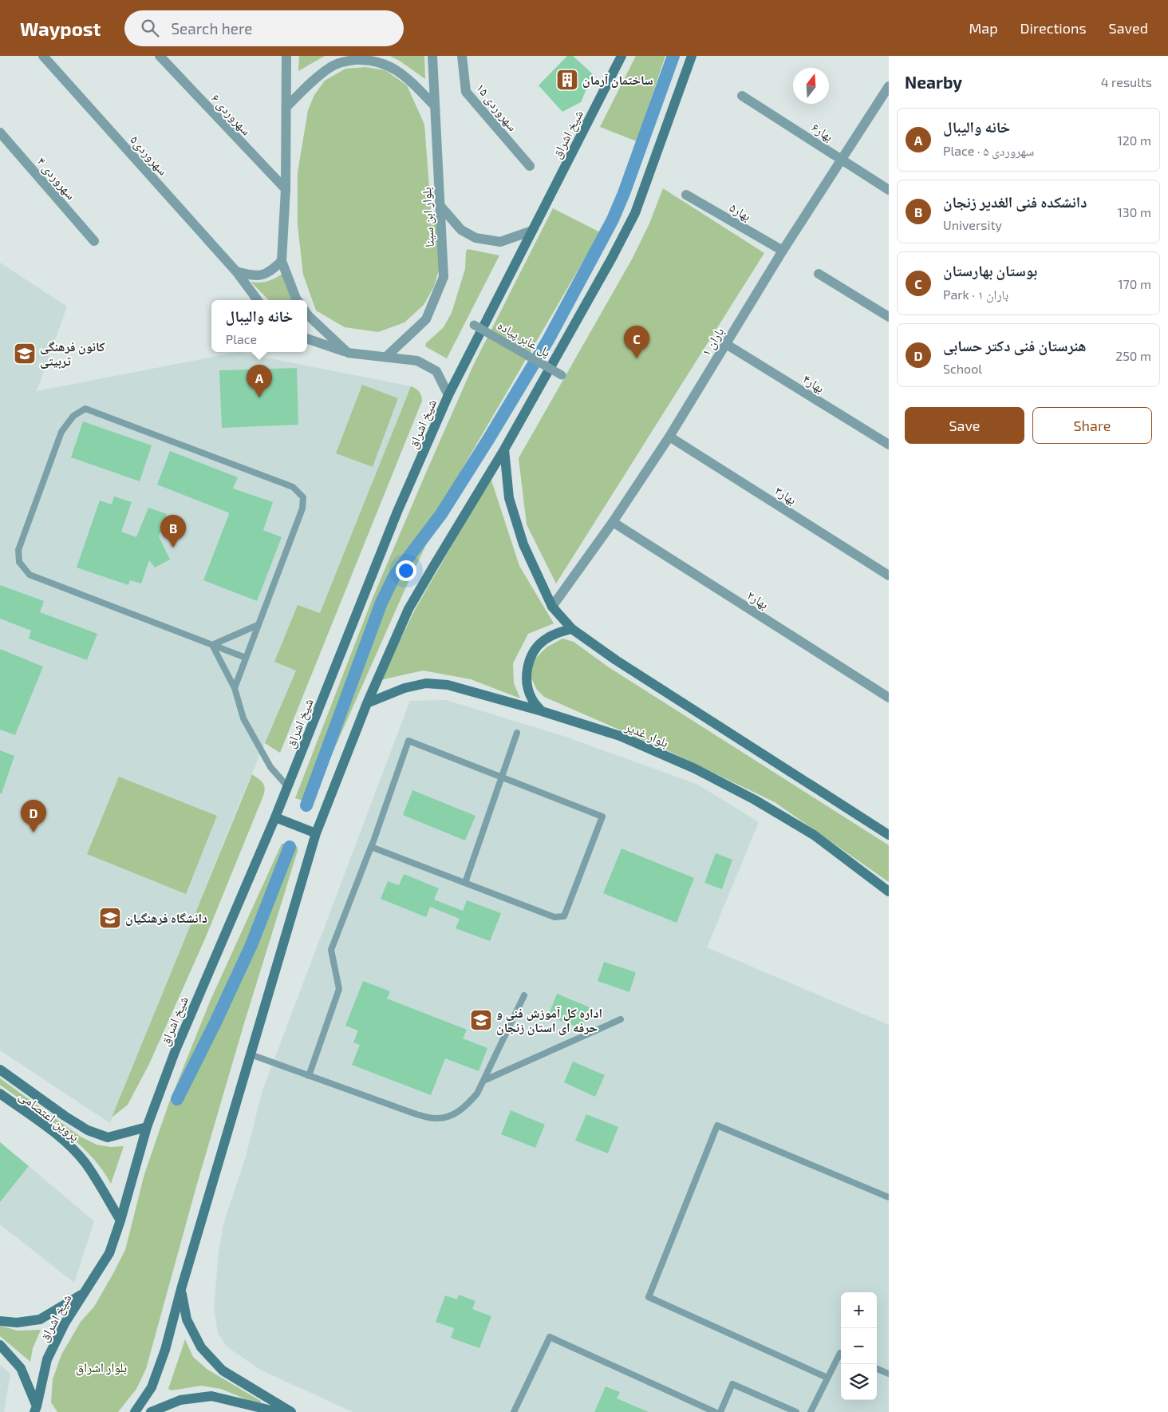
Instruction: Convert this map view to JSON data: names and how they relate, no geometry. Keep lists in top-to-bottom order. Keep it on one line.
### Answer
{"streets":{"main road":["شیخ اشراق","بلوار غدیر","پروین اعتصامی"],"street":["سهروردی ۱۵","سهروردی ۶","بهار۶","سهروردی۵","سهروردی ۴","بهار۵","بلوار ابن سینا","پل عابر پیاده","باران ۱","بهار۴","بهار۳","بهار۲"]},"crossings":[["بهار۶","باران ۱"],["شیخ اشراق","پروین اعتصامی"],["بهار۵","باران ۱"],["باران ۱","بهار۴"],["باران ۱","بهار۳"],["باران ۱","بهار۲"]],"parks":["بلوار اشراق"],"places":{"building":["ساختمان آرمان"],"school or university":["کانون فرهنگی تربیتی","دانشگاه فرهنگیان","اداره کل آموزش فنی و حرفه ای استان زنجان"]},"north":"top","page":{"header":"Waypost","search":"Search here","nav":["Map","Directions","Saved"],"heading":["Nearby","4 results"],"list":[{"mark":"A","name":"خانه والیبال","note":"Place · سهروردی ۵","value":"120 m"},{"mark":"B","name":"دانشکده فنی الغدیر زنجان","note":"University","value":"130 m"},{"mark":"C","name":"بوستان بهارستان","note":"Park · باران ۱","value":"170 m"},{"mark":"D","name":"هنرستان فنی دکتر حسابی","note":"School","value":"250 m"}],"popup":["خانه والیبال","Place"],"pins":["C","A","B","D"],"buttons":["Save","Share"],"map_buttons":["+","−"]}}
